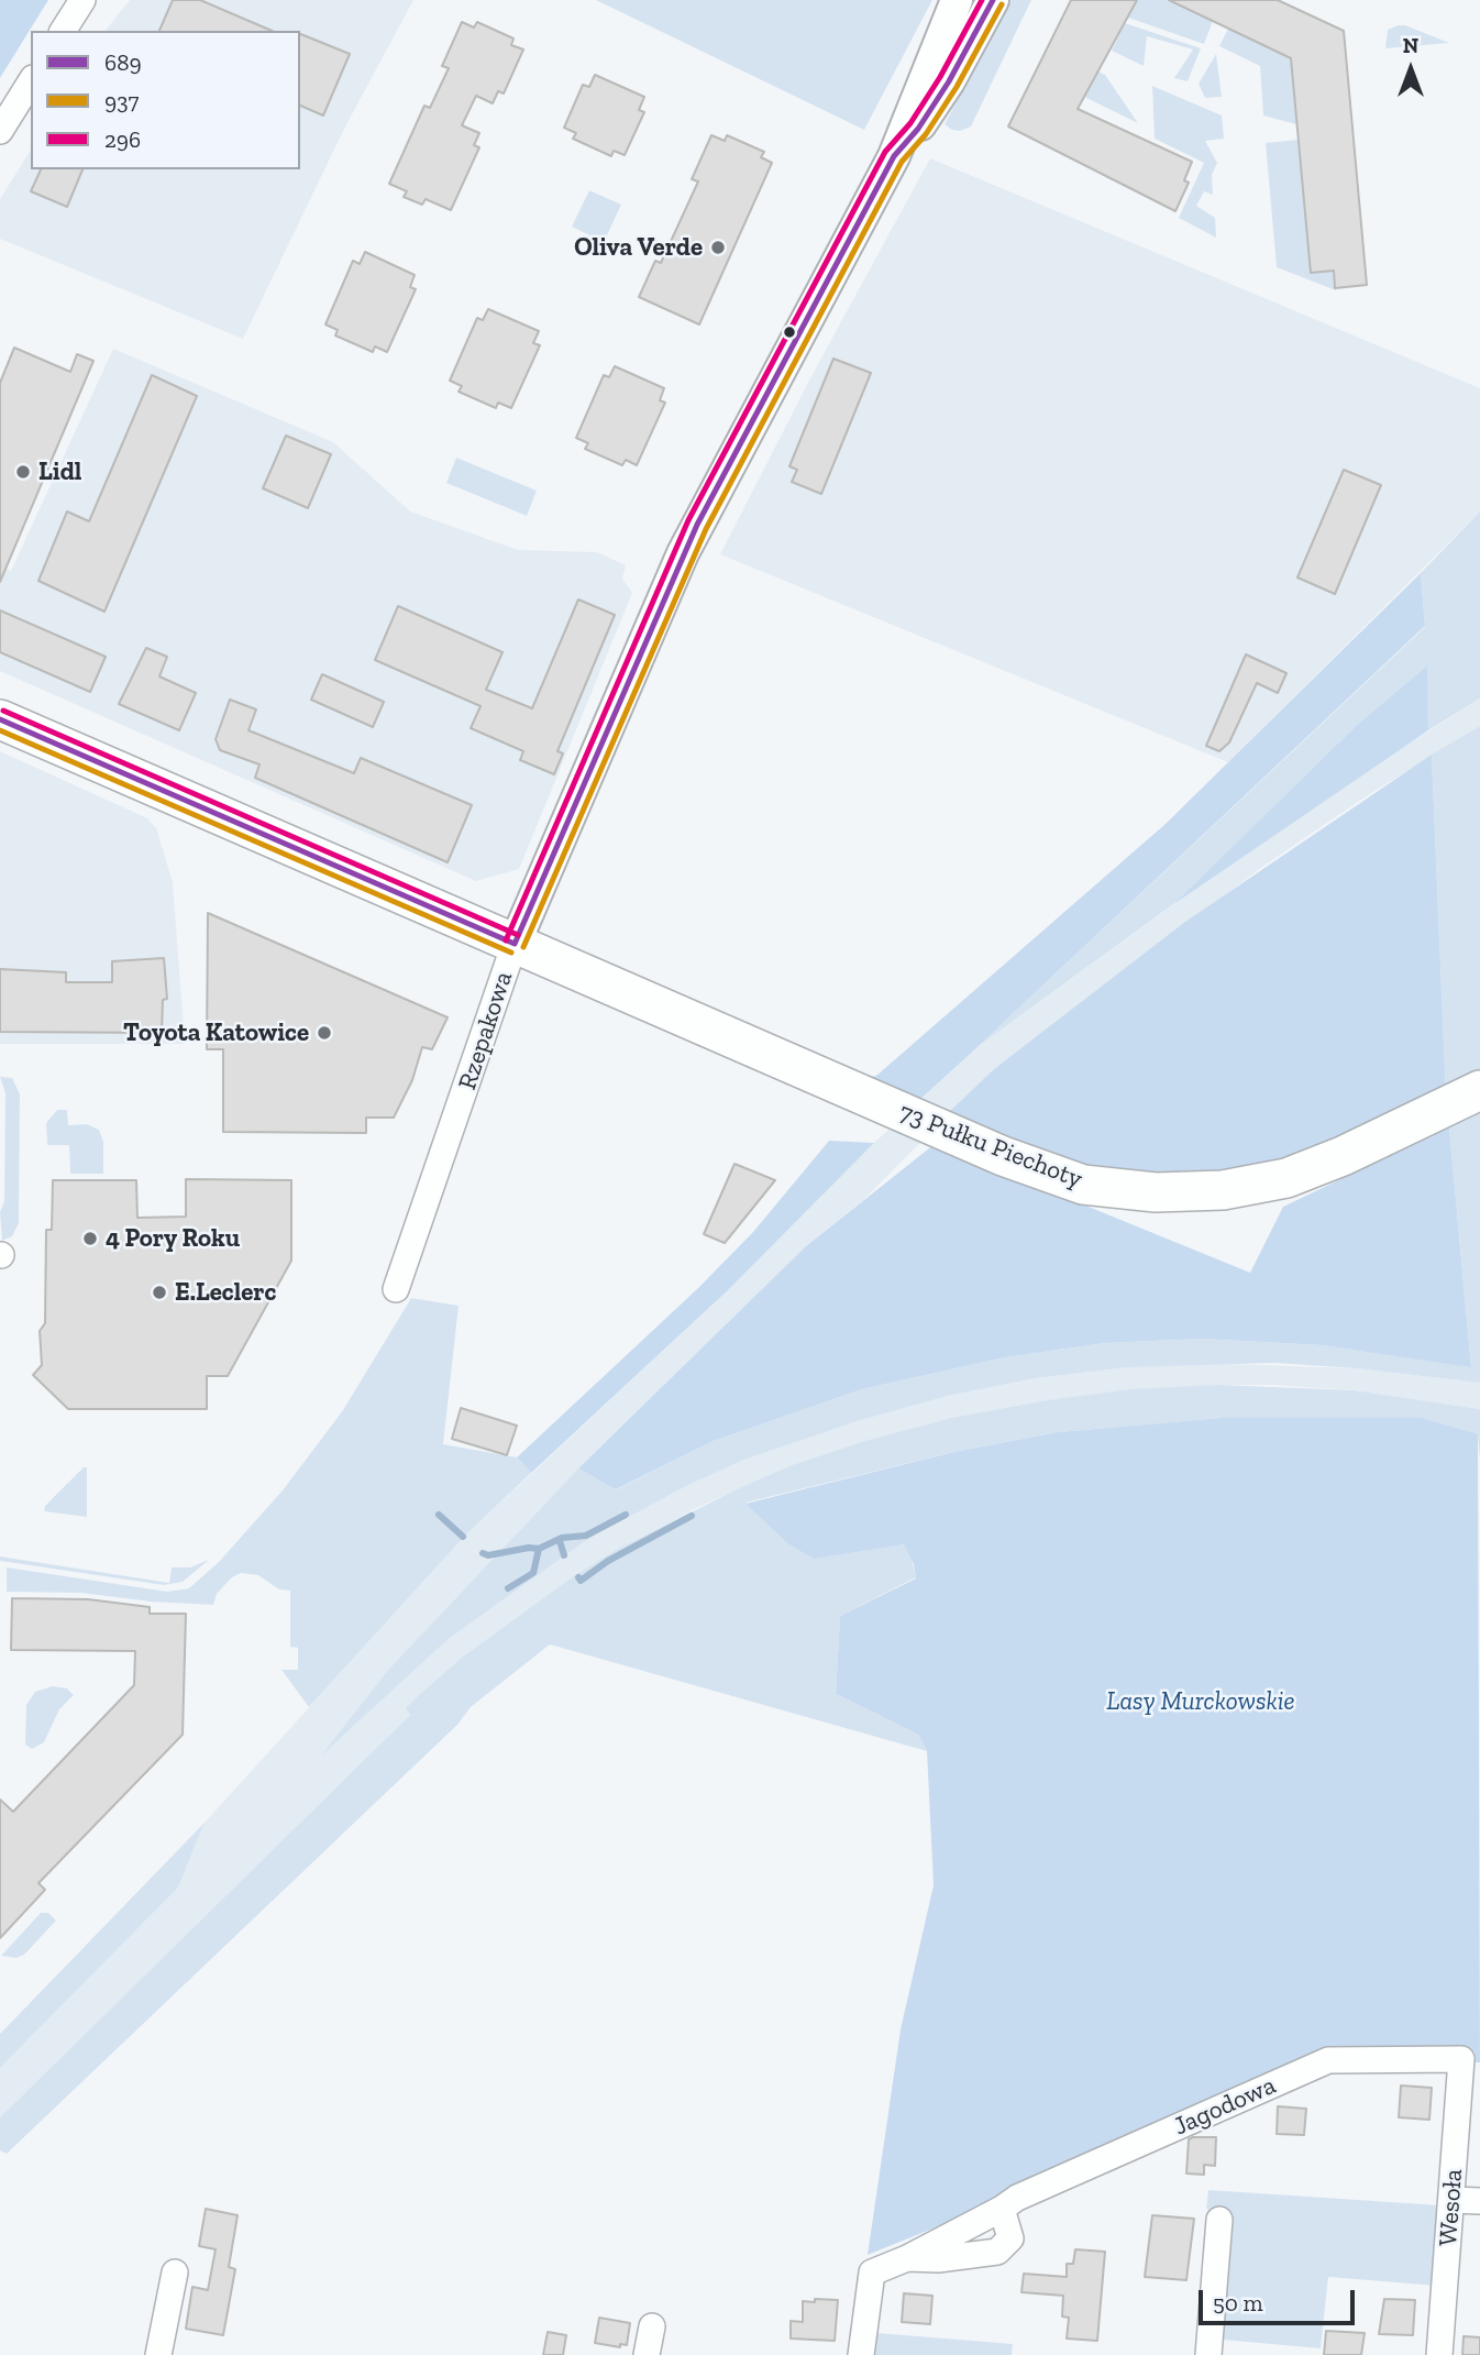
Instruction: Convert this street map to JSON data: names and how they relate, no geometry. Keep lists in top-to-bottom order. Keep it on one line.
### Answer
{"streets":{"main road":["73 Pułku Piechoty"],"street":["Rzepakowa","Jagodowa","Wesoła"]},"crossings":[["Rzepakowa","73 Pułku Piechoty"],["Jagodowa","Wesoła"]],"parks":["Lasy Murckowskie"],"places":["Oliva Verde","Lidl","Toyota Katowice","4 Pory Roku","E.Leclerc"],"lines":["transit line 689","transit line 296","transit line 937"],"legend":["689","937","296"],"scale_bar":"50 m","north":"top"}
